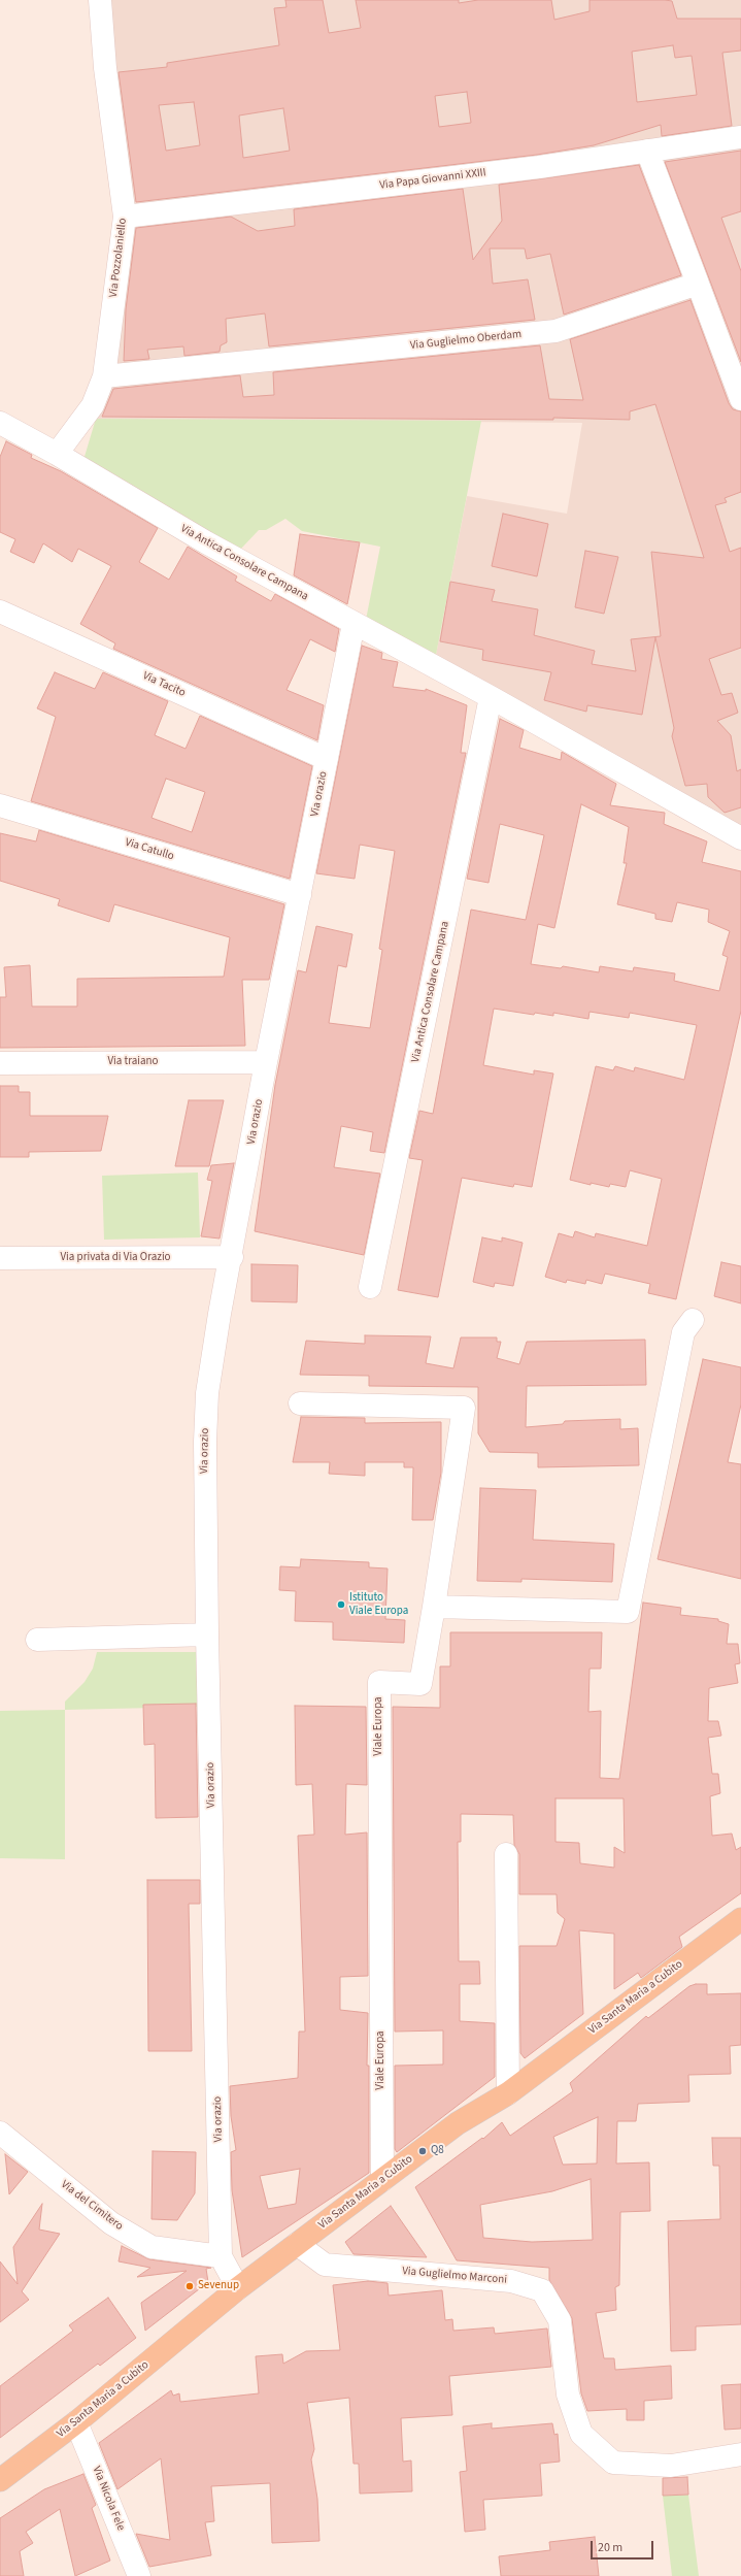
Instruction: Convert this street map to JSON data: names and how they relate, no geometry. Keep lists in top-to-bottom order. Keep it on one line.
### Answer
{"streets":{"main road":["Via Santa Maria a Cubito"],"street":["Via Papa Giovanni XXIII","Via Pozzolaniello","Via Guglielmo Oberdam","Via Antica Consolare Campana","Via Tacito","Via orazio","Via Catullo","Via traiano","Via privata di Via Orazio","Viale Europa","Via del Cimitero","Via Guglielmo Marconi","Via Nicola Fele"]},"crossings":[["Via Papa Giovanni XXIII","Via Pozzolaniello"],["Via Pozzolaniello","Via Guglielmo Oberdam"],["Via Pozzolaniello","Via Antica Consolare Campana"],["Via Antica Consolare Campana","Via orazio"],["Via Tacito","Via orazio"],["Via orazio","Via Catullo"],["Via orazio","Via traiano"],["Via orazio","Via privata di Via Orazio"],["Via orazio","Via Santa Maria a Cubito"],["Via orazio","Via del Cimitero"],["Viale Europa","Via Santa Maria a Cubito"],["Via Santa Maria a Cubito","Via Guglielmo Marconi"],["Via Santa Maria a Cubito","Via Nicola Fele"]],"places":["Istituto Viale Europa","Q8","Sevenup"],"scale_bar":"20 m"}
